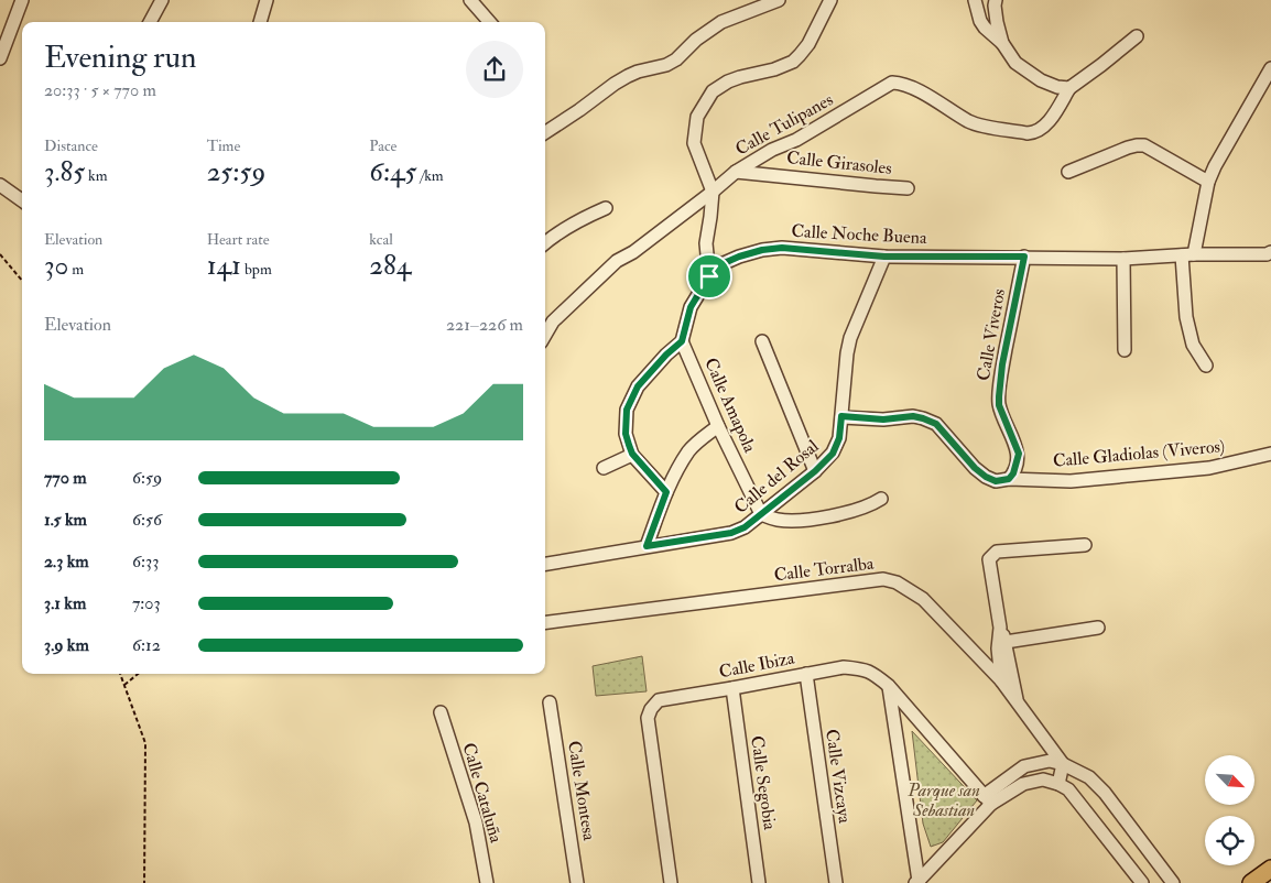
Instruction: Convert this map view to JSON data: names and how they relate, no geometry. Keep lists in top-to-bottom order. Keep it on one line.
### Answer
{"streets":{"street":["Calle Tulipanes","Calle Girasoles","Calle Noche Buena","Calle Viveros","Calle Amapola","Calle Gladiolas (Viveros)","Calle del Rosal","Calle Torralba","Calle Ibiza","Calle Vizcaya","Calle Segobia","Calle Montesa","Calle Cataluña"]},"crossings":[["Calle Tulipanes","Calle Girasoles"],["Calle Noche Buena","Calle Viveros"],["Calle Noche Buena","Calle Amapola"],["Calle Noche Buena","Calle del Rosal"],["Calle Viveros","Calle Gladiolas (Viveros)"],["Calle Amapola","Calle del Rosal"],["Calle Gladiolas (Viveros)","Calle del Rosal"],["Calle Torralba","Calle Ibiza"],["Calle Ibiza","Calle Vizcaya"],["Calle Ibiza","Calle Segobia"]],"parks":["Parque san Sebastian"],"north":"bottom right","page":{"heading":["Evening run","20:33 · 5 × 770 m"],"stats":[["Distance","3.85 km"],["Time","25:59"],["Pace","6:45 /km"],["Elevation","30 m"],["Heart rate","141 bpm"],["kcal","284"]],"chart":["Elevation","221–226 m"],"list":[{"name":"770 m","note":"6:59"},{"name":"1.5 km","note":"6:56"},{"name":"2.3 km","note":"6:33"},{"name":"3.1 km","note":"7:03"},{"name":"3.9 km","note":"6:12"}]}}
